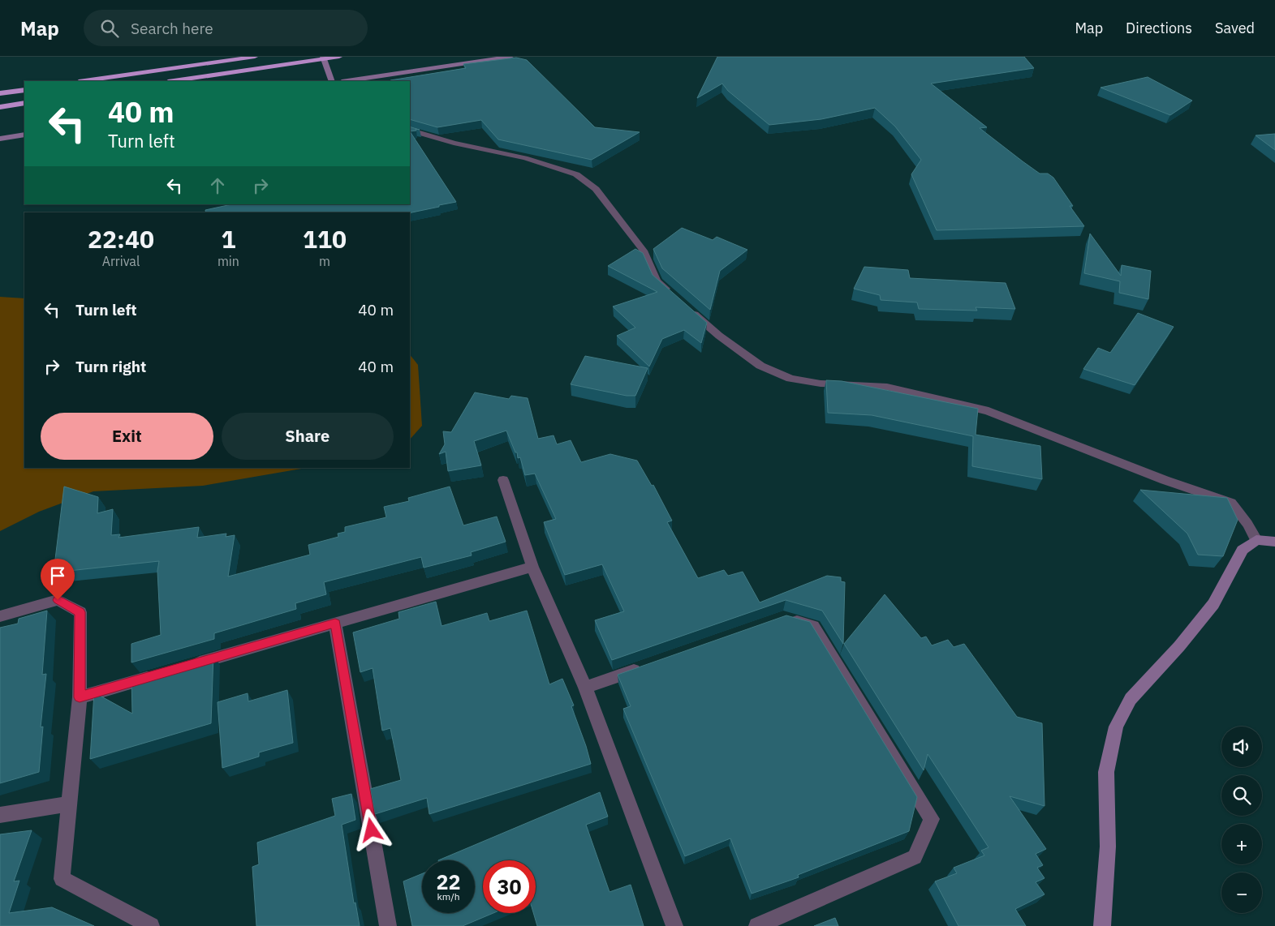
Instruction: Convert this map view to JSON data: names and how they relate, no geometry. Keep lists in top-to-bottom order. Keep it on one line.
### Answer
{"page":{"header":"Map","search":"Search here","nav":["Map","Directions","Saved"],"turn":["40 m","Turn left"],"eta":["22:40","Arrival","1","min","110","m"],"list":[{"name":"Turn left","value":"40 m"},{"name":"Turn right","value":"40 m"}],"buttons":["Exit","Share"],"map_buttons":["+","−"],"speed":"22 km/h","limit":"30"}}
